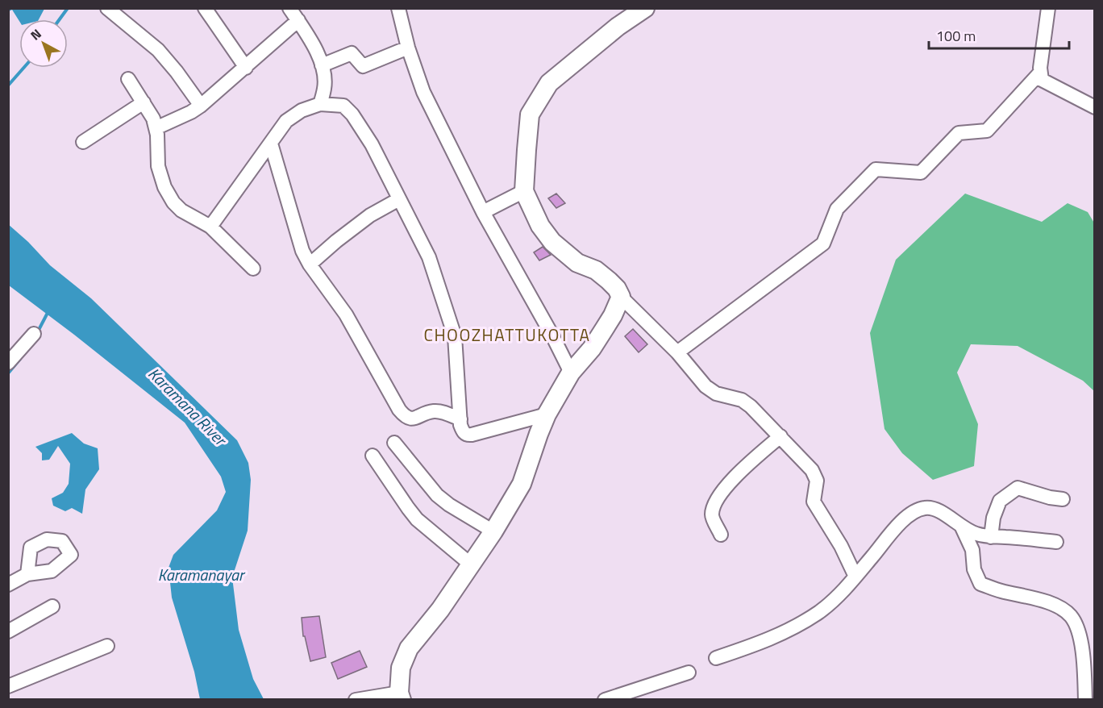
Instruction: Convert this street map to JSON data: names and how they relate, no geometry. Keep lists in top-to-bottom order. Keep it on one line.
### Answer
{"districts":["CHOOZHATTUKOTTA"],"water":["Karamana River","Karamanayar"],"scale_bar":"100 m","north":"top left"}
